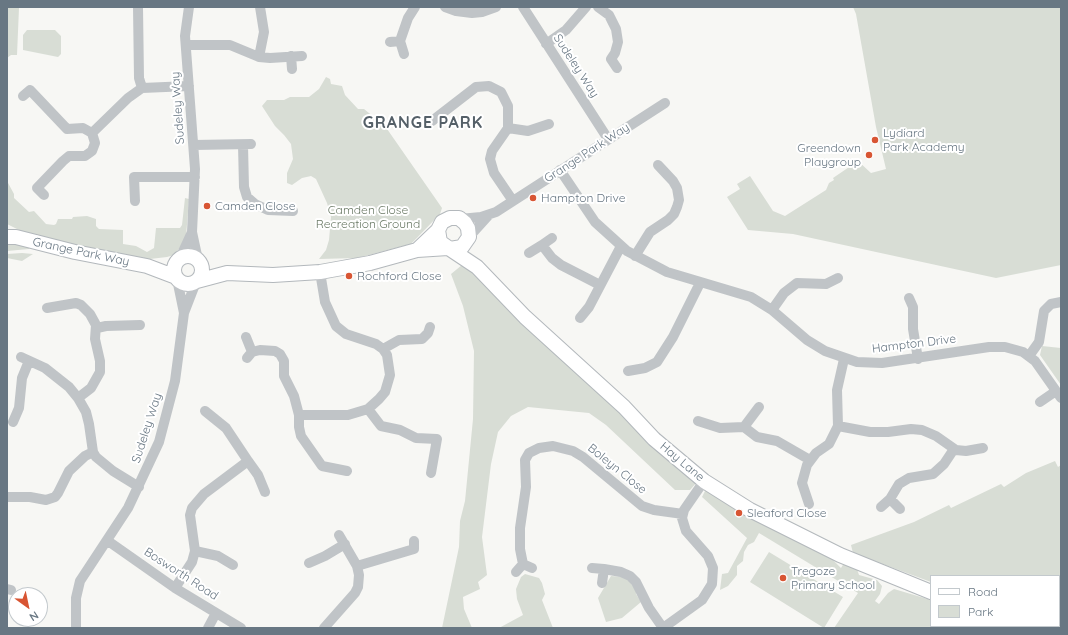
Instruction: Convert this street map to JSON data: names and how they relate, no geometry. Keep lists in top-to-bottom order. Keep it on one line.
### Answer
{"streets":{"street":["Sudeley Way","Grange Park Way","Hampton Drive","Hay Lane","Boleyn Close","Bosworth Road"]},"crossings":[["Sudeley Way","Grange Park Way"],["Sudeley Way","Bosworth Road"],["Grange Park Way","Hampton Drive"],["Grange Park Way","Hay Lane"]],"districts":["GRANGE PARK"],"parks":["Camden Close Recreation Ground"],"places":["Lydiard Park Academy","Greendown Playgroup","Hampton Drive","Camden Close","Rochford Close","Sleaford Close","Tregoze Primary School"],"legend":["Road","Park"],"north":"bottom right"}
